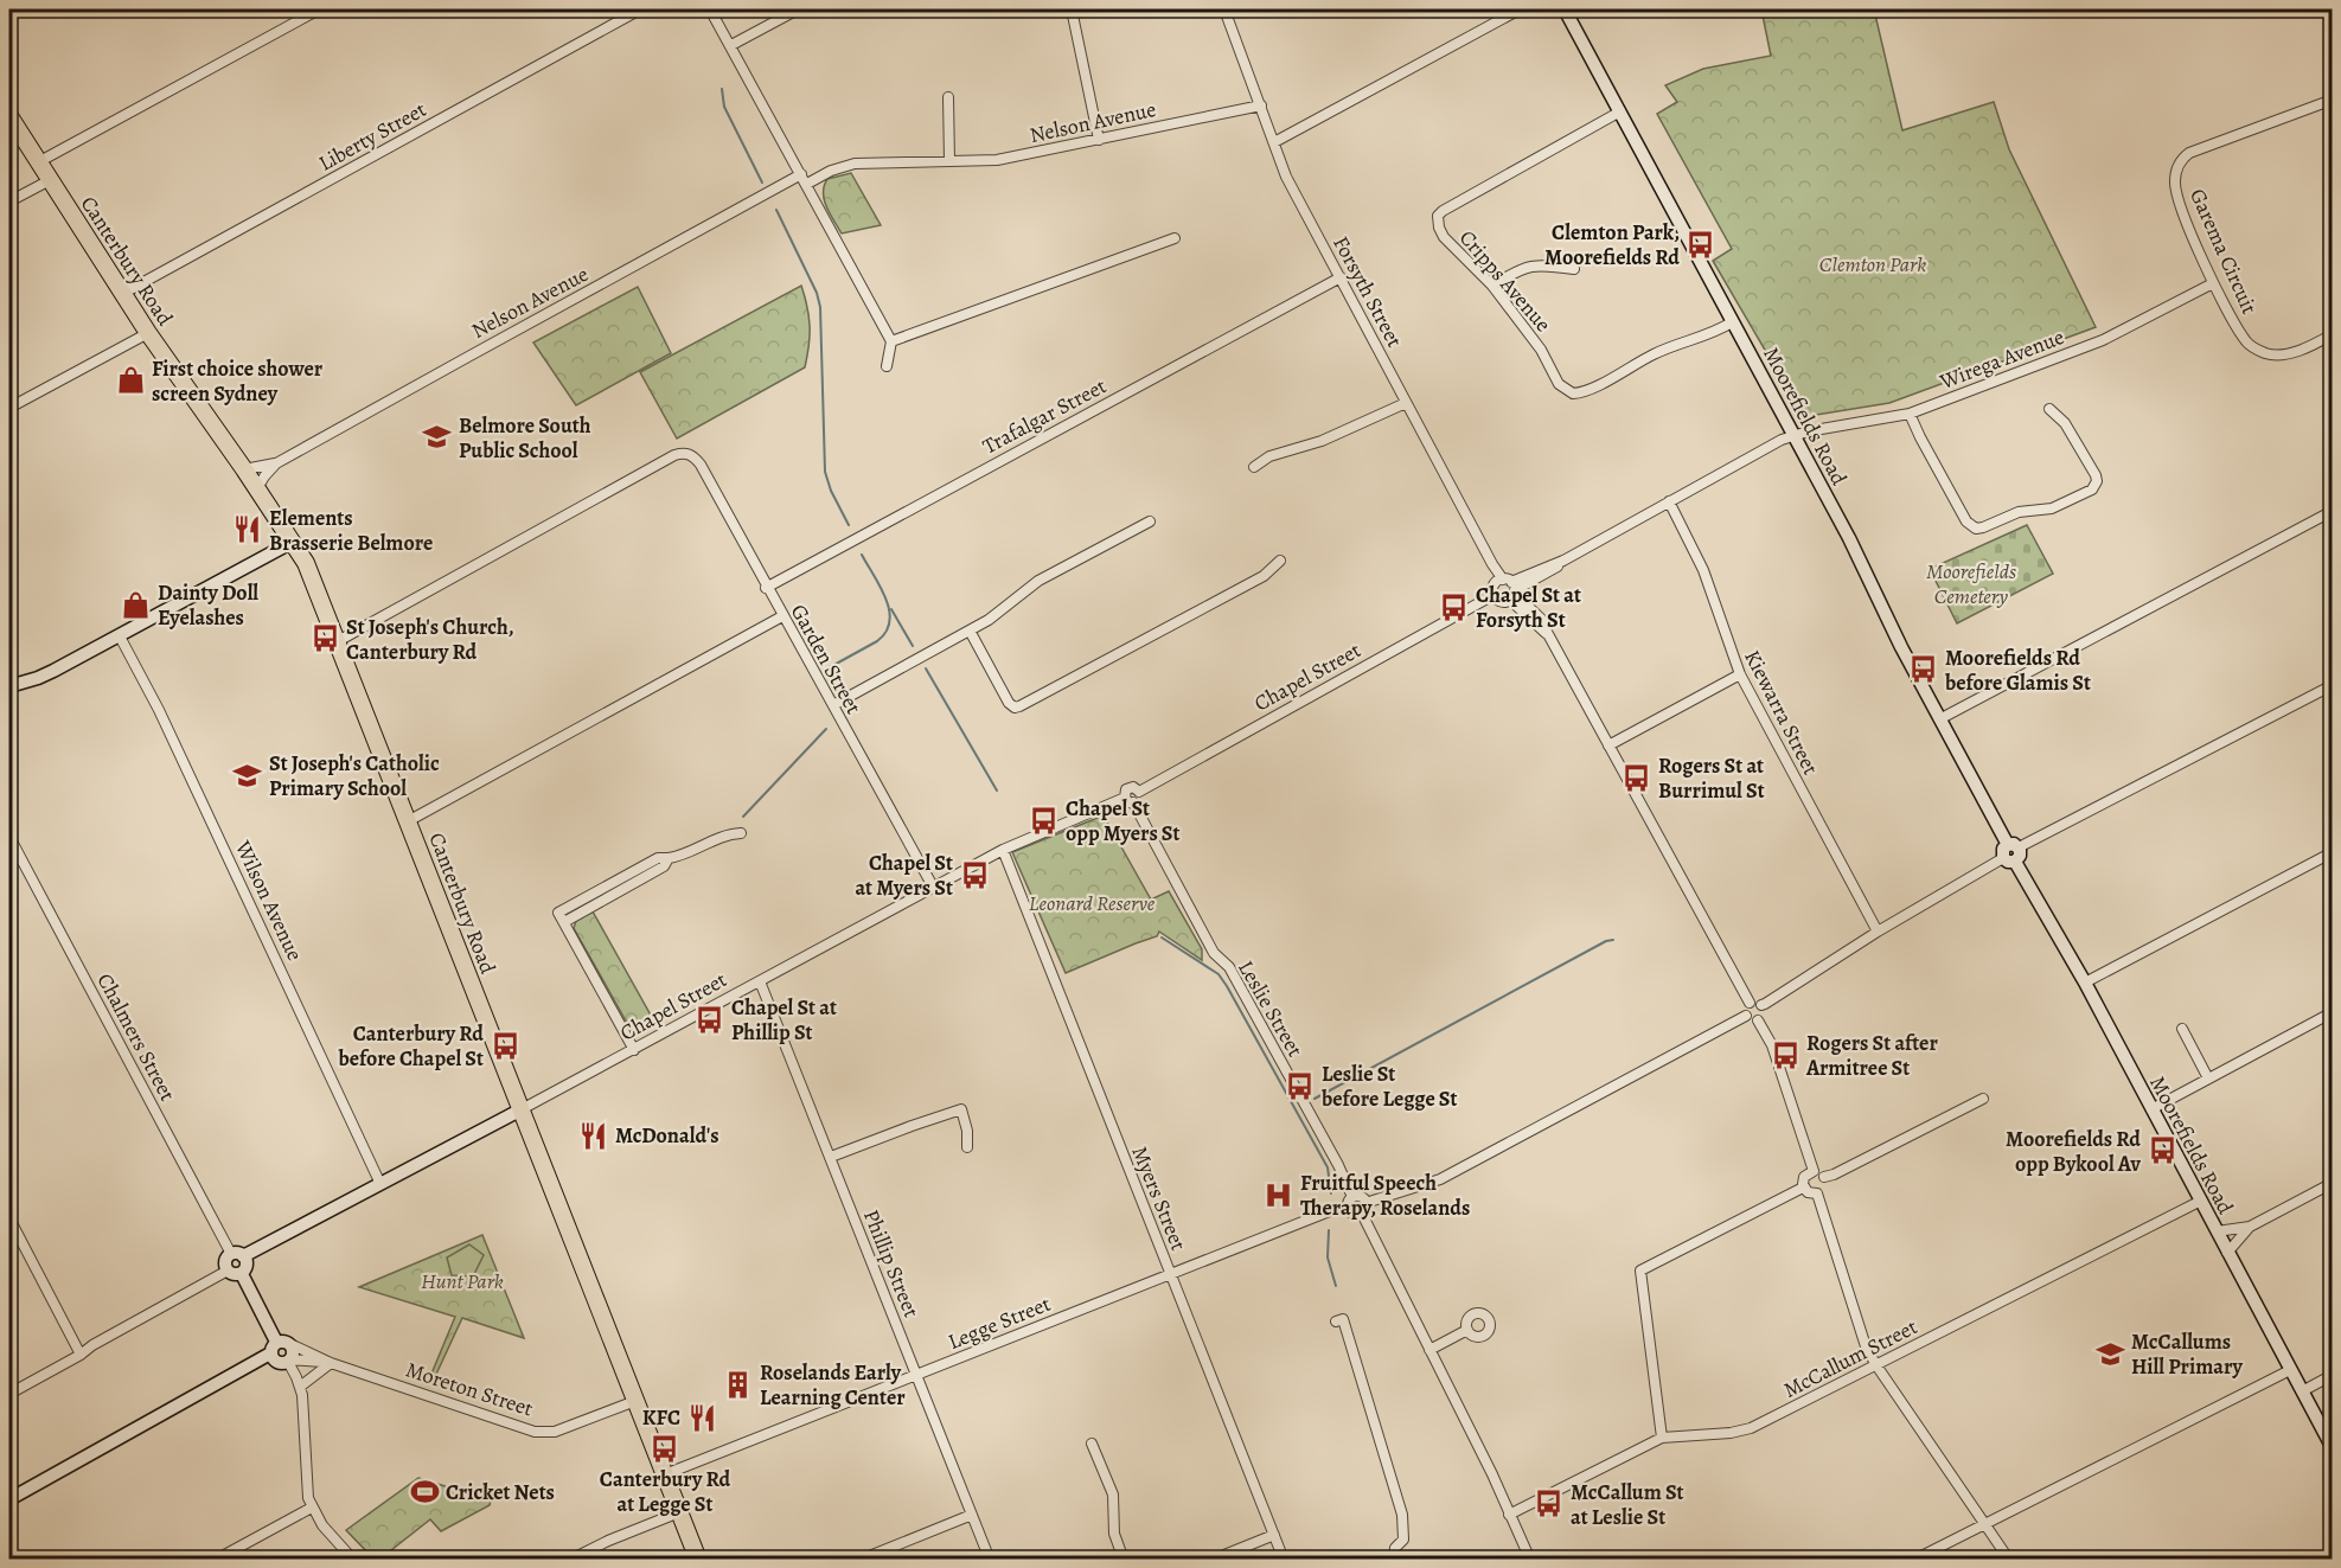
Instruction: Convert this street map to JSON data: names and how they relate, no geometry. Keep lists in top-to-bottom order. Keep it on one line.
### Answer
{"streets":{"highway":["Canterbury Road"],"main road":["Moorefields Road","Chapel Street"],"street":["Nelson Avenue","Liberty Street","Garema Circuit","Cripps Avenue","Forsyth Street","Wirega Avenue","Trafalgar Street","Garden Street","Kiewarra Street","Wilson Avenue","Leslie Street","Chalmers Street","Myers Street","Phillip Street","Legge Street","McCallum Street","Moreton Street"]},"crossings":[["Nelson Avenue","Canterbury Road"],["Nelson Avenue","Forsyth Street"],["Liberty Street","Canterbury Road"],["Garema Circuit","Wirega Avenue"],["Canterbury Road","Garden Street"],["Canterbury Road","Chapel Street"],["Canterbury Road","Legge Street"],["Canterbury Road","Moreton Street"],["Cripps Avenue","Moorefields Road"],["Forsyth Street","Trafalgar Street"],["Wirega Avenue","Moorefields Road"],["Trafalgar Street","Garden Street"],["Moorefields Road","McCallum Street"],["Garden Street","Chapel Street"],["Chapel Street","Wilson Avenue"],["Chapel Street","Leslie Street"],["Chapel Street","Chalmers Street"],["Chapel Street","Myers Street"],["Chapel Street","Phillip Street"],["Leslie Street","Legge Street"],["Myers Street","Legge Street"],["Phillip Street","Legge Street"]],"parks":["Clemton Park","Moorefields Cemetery","Leonard Reserve","Hunt Park"],"places":{"bus stop":["Clemton Park, Moorefields Rd","Chapel St at Forsyth St","St Joseph's Church, Canterbury Rd","Moorefields Rd before Glamis St","Rogers St at Burrimul St","Chapel St opp Myers St","Chapel St at Myers St","Chapel St at Phillip St","Canterbury Rd before Chapel St","Rogers St after Armitree St","Leslie St before Legge St","Moorefields Rd opp Bykool Av","Canterbury Rd at Legge St","McCallum St at Leslie St"],"shop":["First choice shower screen Sydney","Dainty Doll Eyelashes"],"school or university":["Belmore South Public School","St Joseph's Catholic Primary School","McCallums Hill Primary"],"restaurant":["Elements Brasserie Belmore","McDonald's","KFC"],"hospital":["Fruitful Speech Therapy, Roselands"],"building":["Roselands Early Learning Center"],"sports":["Cricket Nets"]}}
